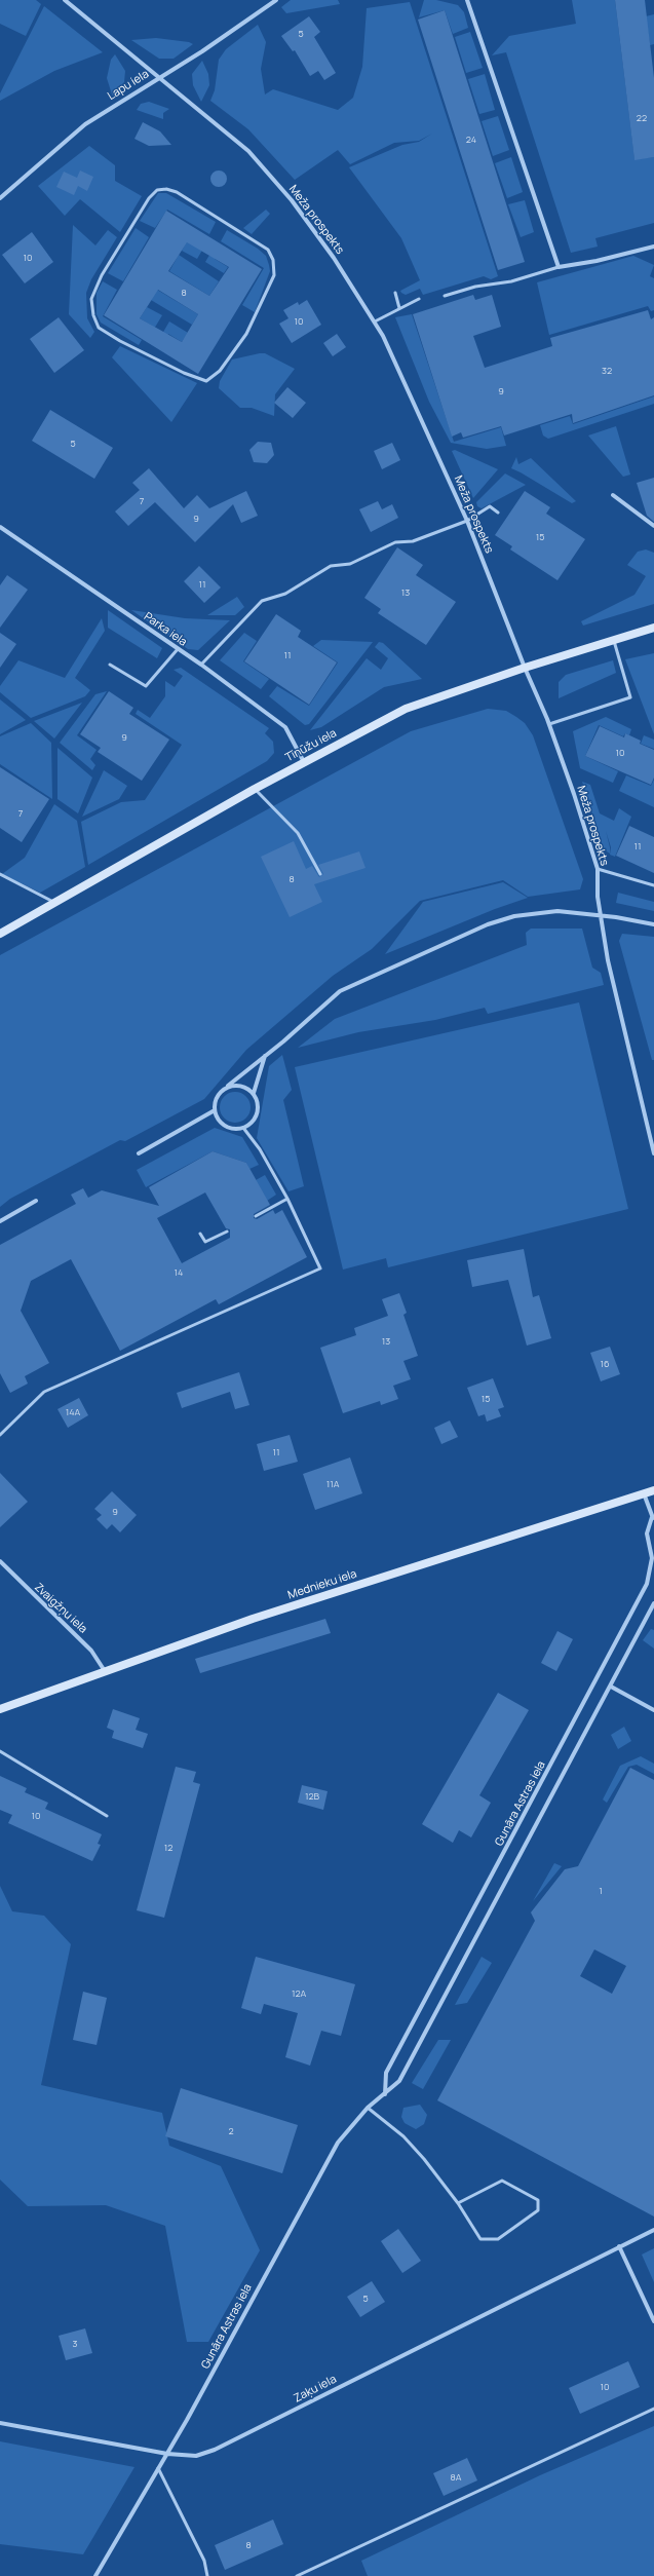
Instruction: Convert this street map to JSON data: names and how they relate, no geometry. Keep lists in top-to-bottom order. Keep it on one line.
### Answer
{"streets":{"main road":["Tīnūžu iela","Mednieku iela"],"street":["Lapu iela","Meža prospekts","Parka iela","Zvaigžņu iela","Gunāra Astras iela","Zaķu iela"]},"crossings":[["Lapu iela","Meža prospekts"],["Meža prospekts","Tīnūžu iela"],["Parka iela","Tīnūžu iela"],["Mednieku iela","Zvaigžņu iela"],["Mednieku iela","Gunāra Astras iela"],["Gunāra Astras iela","Zaķu iela"]],"house_numbers":["5","22","24","10","8","10","32","9","5","7","9","15","11","13","11","9","10","7","11","8","14","13","16","15","14A","11","11A","9","12B","10","12","1","12A","2","5","3","10","8A","8"]}
